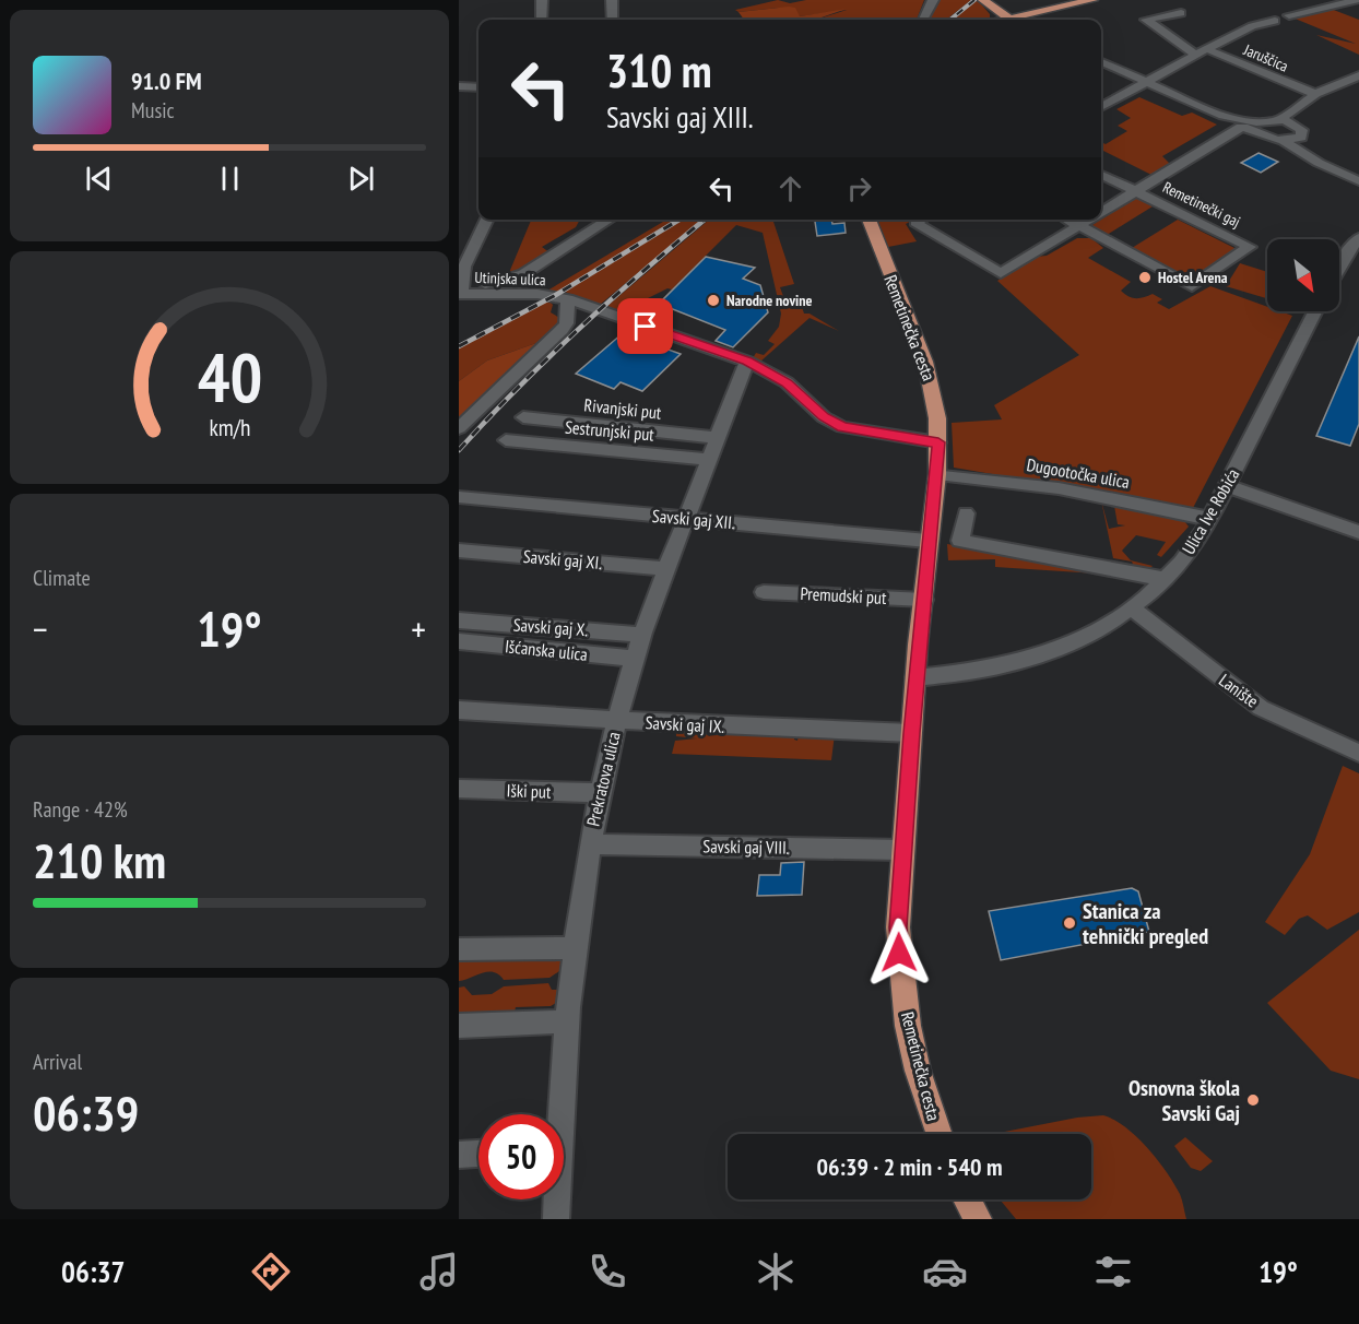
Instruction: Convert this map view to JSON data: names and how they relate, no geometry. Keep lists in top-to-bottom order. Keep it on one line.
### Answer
{"streets":{"main road":["Remetinečka cesta"],"street":["Jaruščica","Remetinečki gaj","Utinjska ulica","Rivanjski put","Sestrunjski put","Dugootočka ulica","Ulica Ive Robića","Savski gaj XII.","Savski gaj XI.","Premudski put","Savski gaj X.","Išćanska ulica","Lanište","Savski gaj IX.","Prekratova ulica","Iški put","Savski gaj VIII."]},"crossings":[["Utinjska ulica","Remetinečka cesta"],["Utinjska ulica","Prekratova ulica"],["Remetinečka cesta","Dugootočka ulica"],["Remetinečka cesta","Ulica Ive Robića"],["Remetinečka cesta","Savski gaj XII."],["Remetinečka cesta","Premudski put"],["Remetinečka cesta","Savski gaj IX."],["Remetinečka cesta","Savski gaj VIII."],["Rivanjski put","Prekratova ulica"],["Sestrunjski put","Prekratova ulica"],["Dugootočka ulica","Ulica Ive Robića"],["Ulica Ive Robića","Lanište"],["Savski gaj XII.","Prekratova ulica"],["Savski gaj XI.","Prekratova ulica"],["Savski gaj X.","Prekratova ulica"],["Išćanska ulica","Prekratova ulica"],["Savski gaj IX.","Prekratova ulica"],["Prekratova ulica","Iški put"],["Prekratova ulica","Savski gaj VIII."]],"places":["Hostel Arena","Narodne novine","Stanica za tehnički pregled","Osnovna škola Savski Gaj"],"north":"bottom right","page":{"turn":["310 m","Savski gaj XIII."],"song":["91.0 FM","Music"],"tile":["Climate",["Range · 42%","210 km"],["Arrival","06:39"]],"heat":["−","19°","+"],"limit":"50","trip":"06:39 · 2 min · 540 m","tabs":["06:37","19°"],"gauge":["40","km/h"]}}
